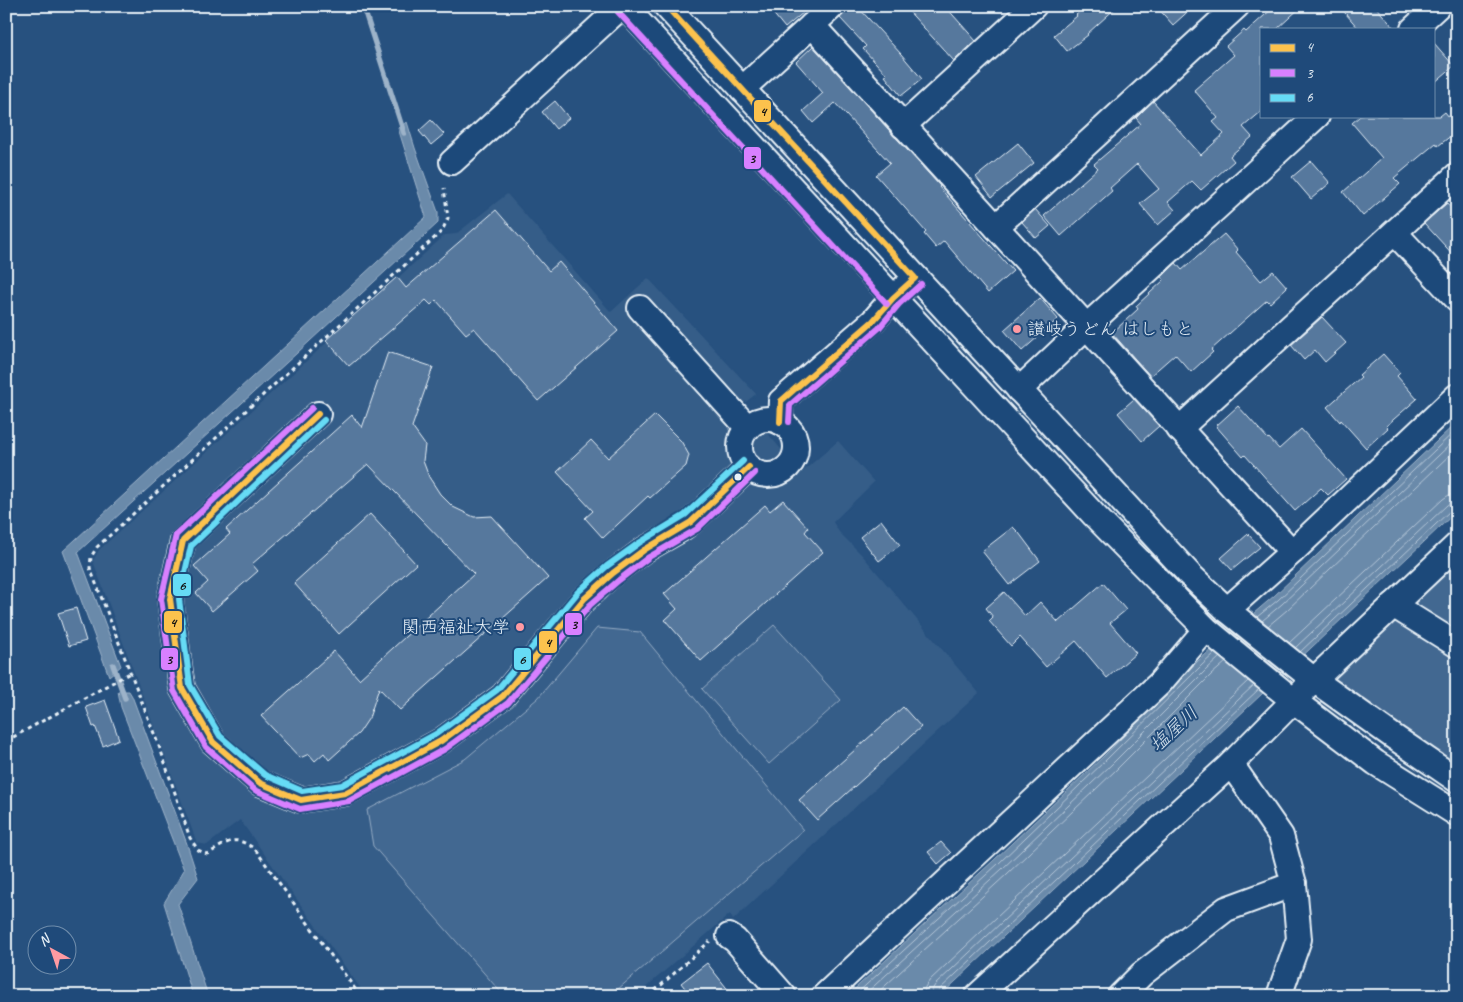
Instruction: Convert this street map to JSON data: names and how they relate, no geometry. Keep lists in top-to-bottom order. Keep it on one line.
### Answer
{"water":["塩屋川"],"places":["讃岐うどん はしもと","関西福祉大学"],"lines":["transit line 4","transit line 3","transit line 6"],"legend":["4","3","6"],"north":"top left"}
